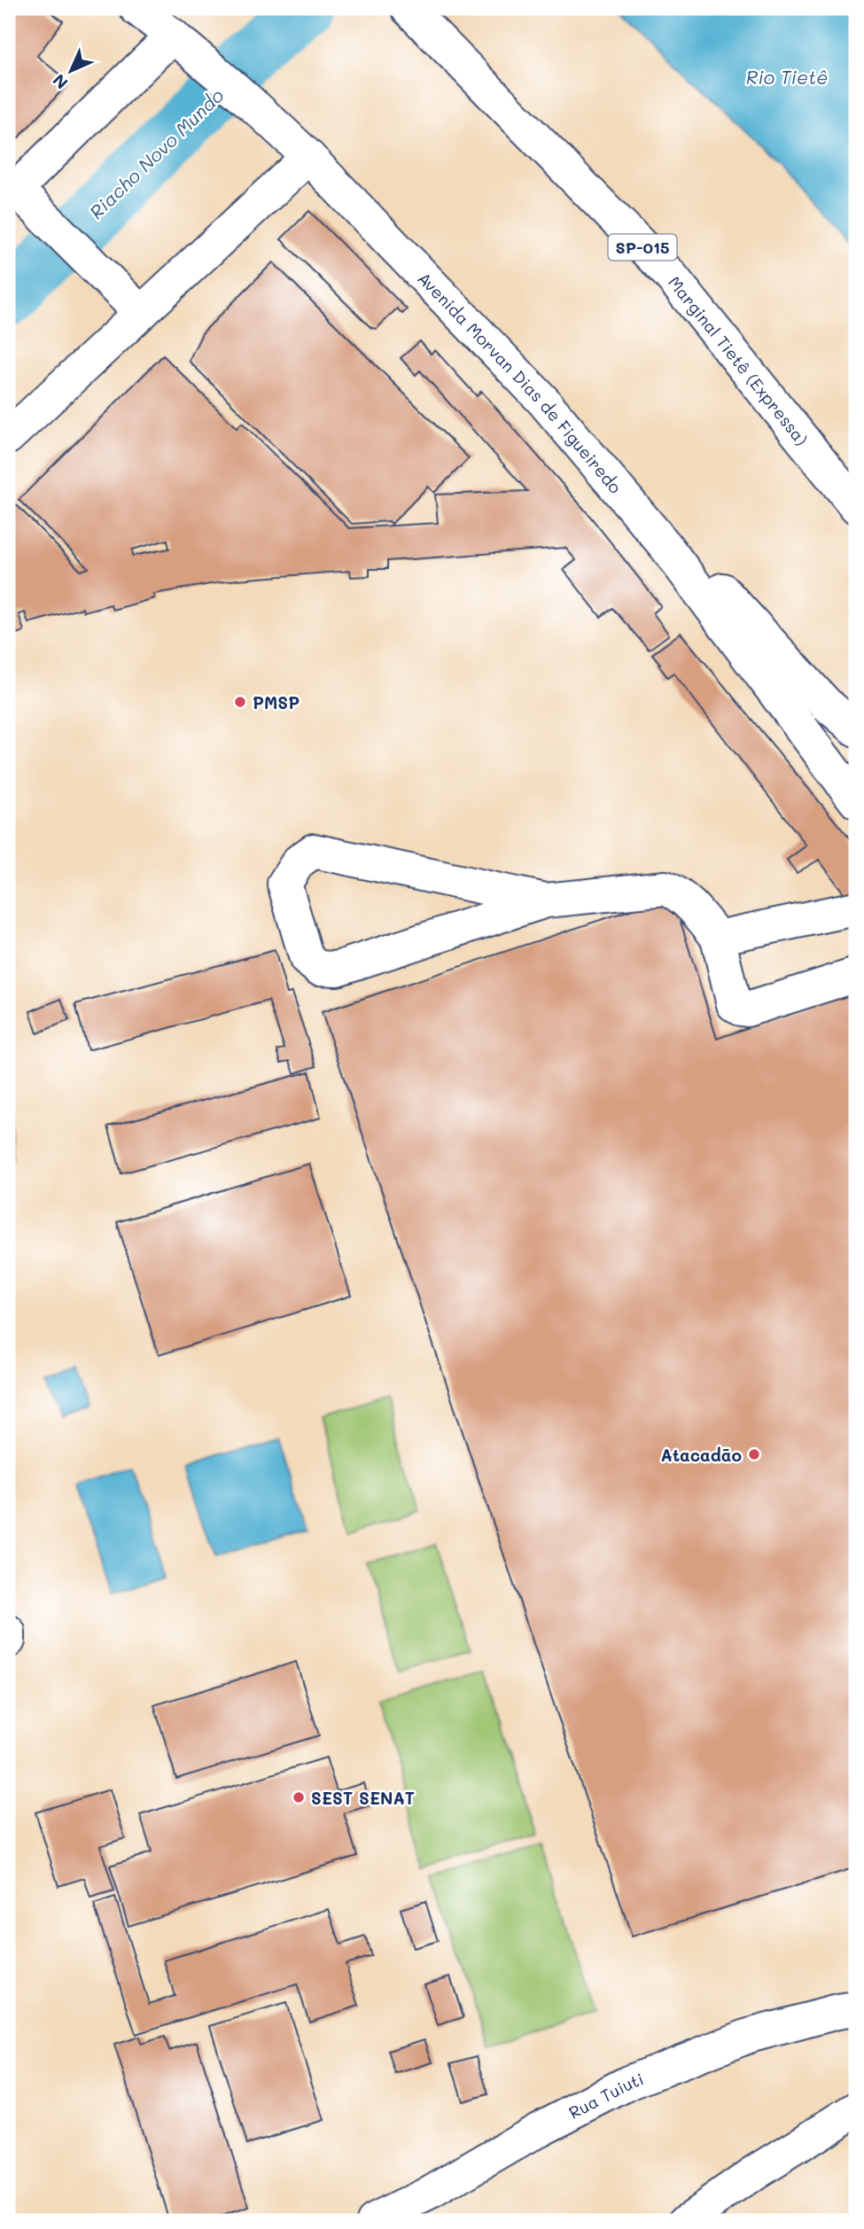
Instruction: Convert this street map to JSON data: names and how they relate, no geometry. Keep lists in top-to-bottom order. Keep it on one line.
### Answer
{"streets":{"main road":["SP-015","Marginal Tietê (Expressa)","Avenida Morvan Dias de Figueiredo","Rua Tuiuti"]},"water":["Rio Tietê","Riacho Novo Mundo"],"places":["PMSP","Atacadão","SEST SENAT"],"north":"bottom left"}
